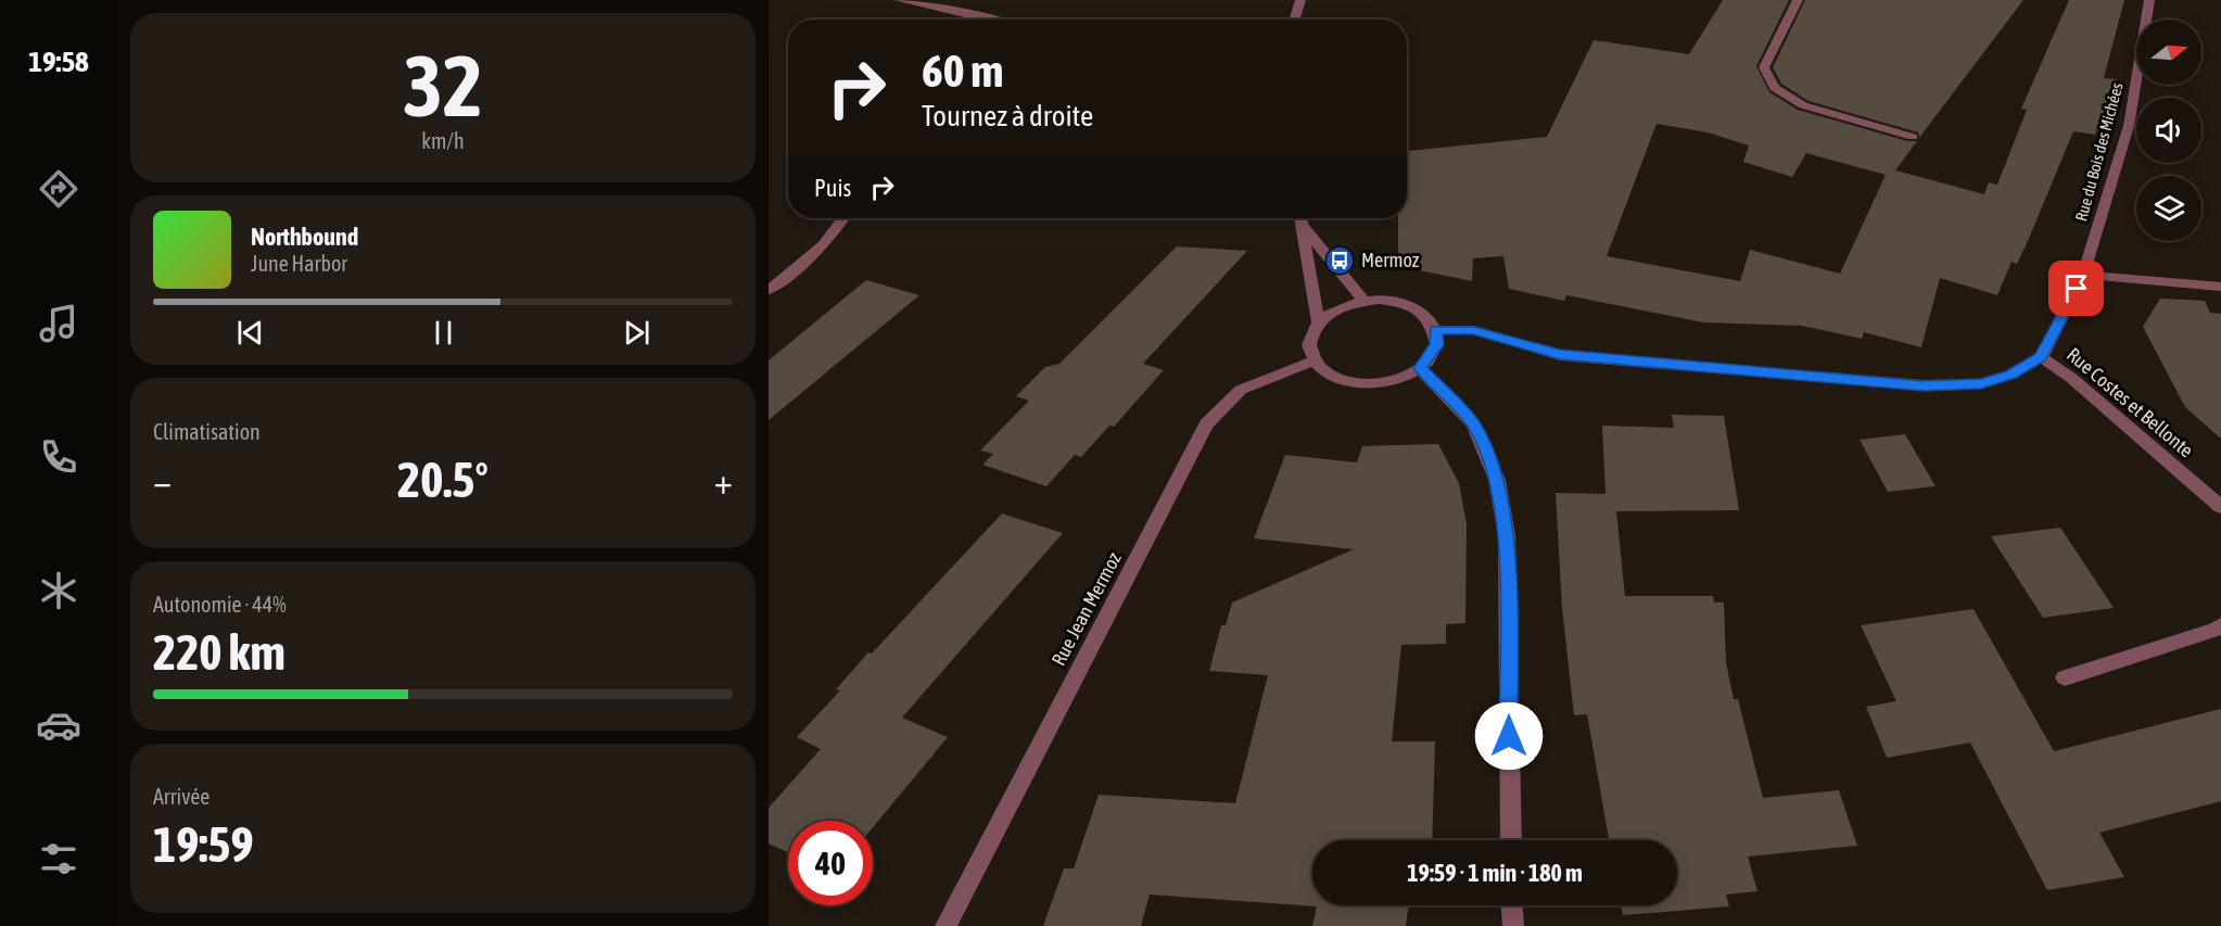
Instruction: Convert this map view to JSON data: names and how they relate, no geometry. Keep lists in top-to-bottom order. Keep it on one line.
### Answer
{"streets":{"street":["Rue du Bois des Michées","Rue Costes et Bellonte","Rue Jean Mermoz"]},"crossings":[["Rue du Bois des Michées","Rue Costes et Bellonte"]],"places":{"bus stop":["Mermoz"]},"north":"right","page":{"tabs":"19:58","tile":[["32","km/h"],"Climatisation",["Autonomie · 44%","220 km"],["Arrivée","19:59"]],"turn":["60 m","Tournez à droite"],"then":"Puis","song":["Northbound","June Harbor"],"heat":["−","20.5°","+"],"limit":"40","trip":"19:59 · 1 min · 180 m"}}
